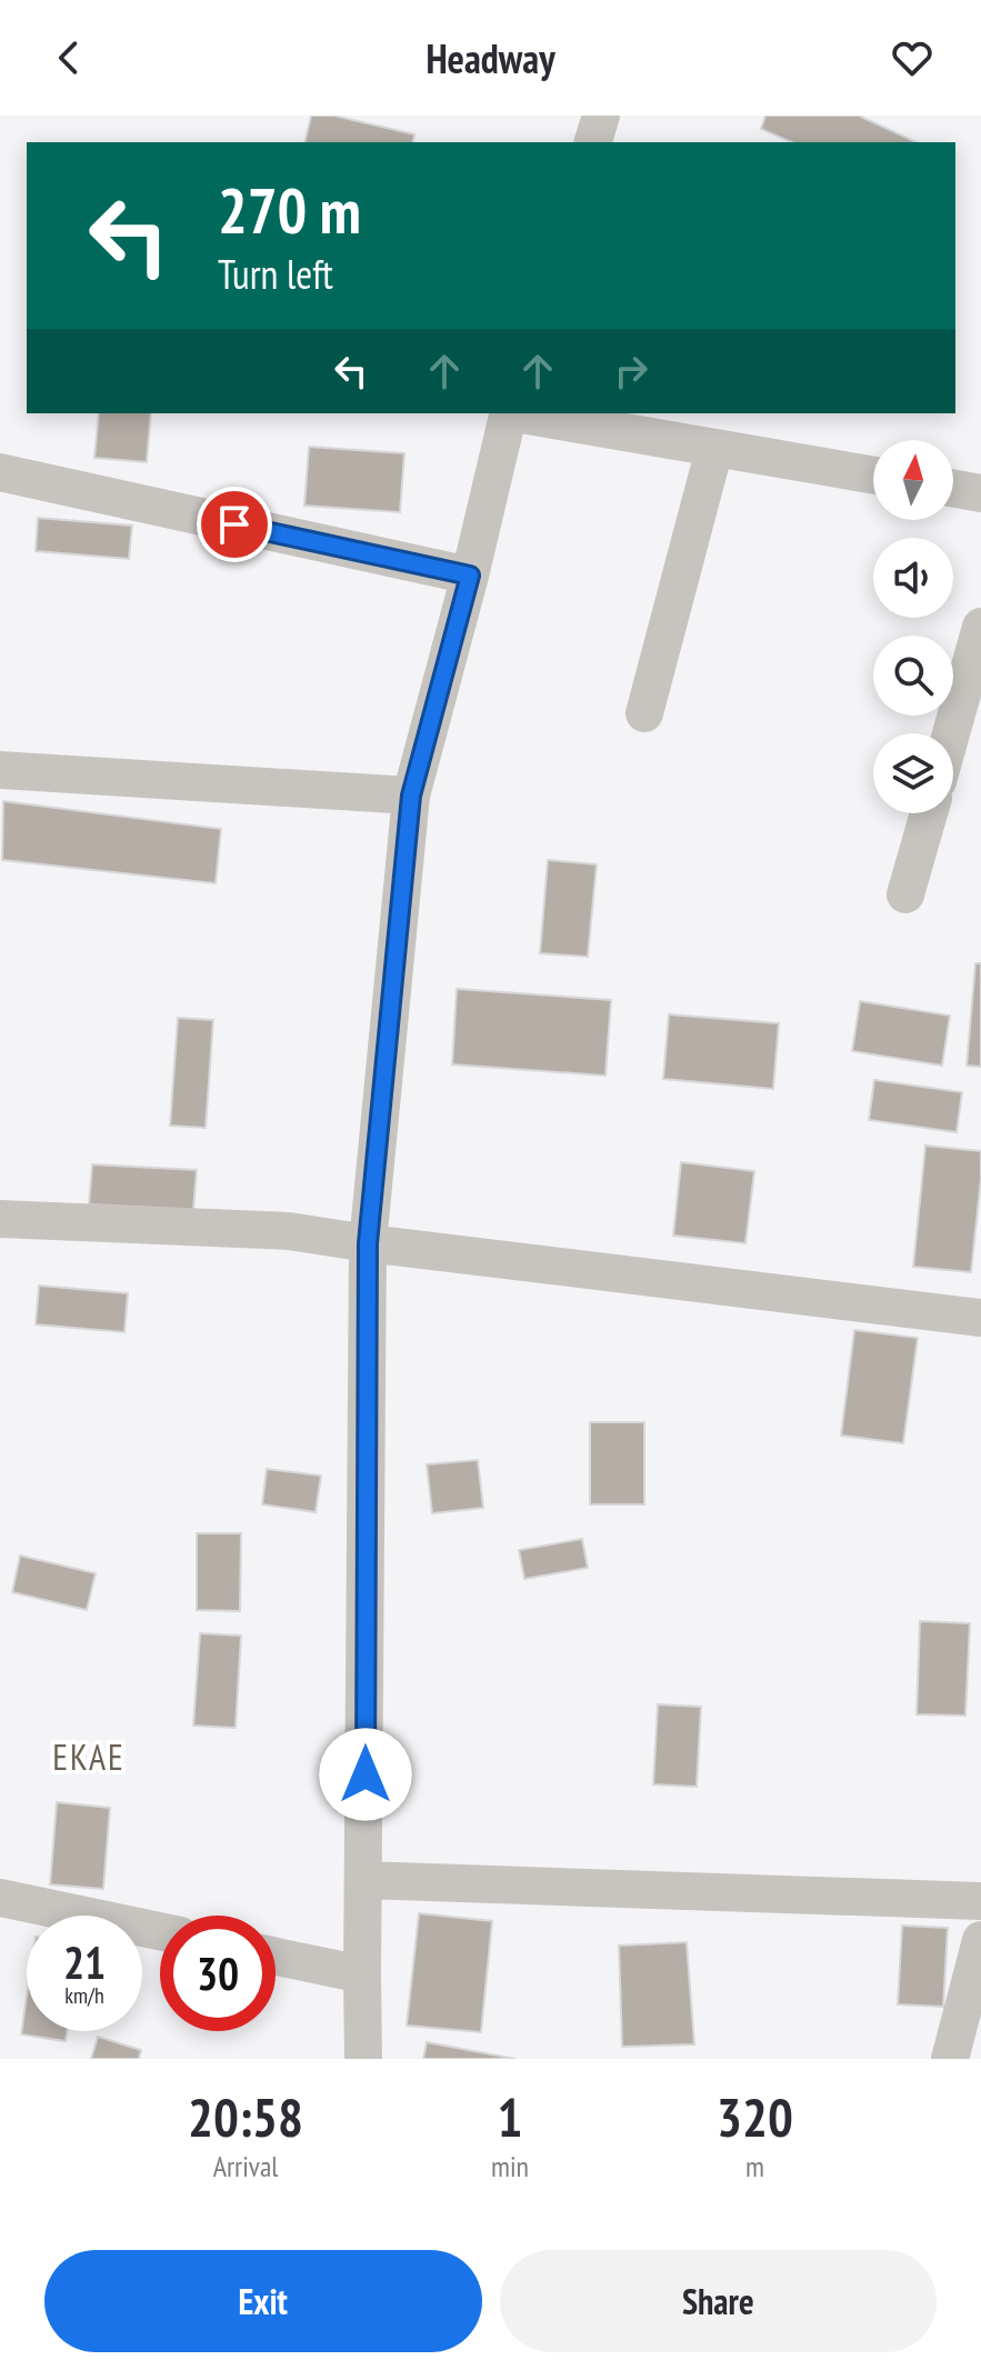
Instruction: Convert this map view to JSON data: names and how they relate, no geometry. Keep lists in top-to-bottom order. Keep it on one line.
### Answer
{"districts":["EKAE"],"north":"top","page":{"header":"Headway","turn":["270 m","Turn left"],"speed":"21 km/h","limit":"30","eta":["20:58","Arrival","1","min","320","m"],"buttons":["Exit","Share"]}}
